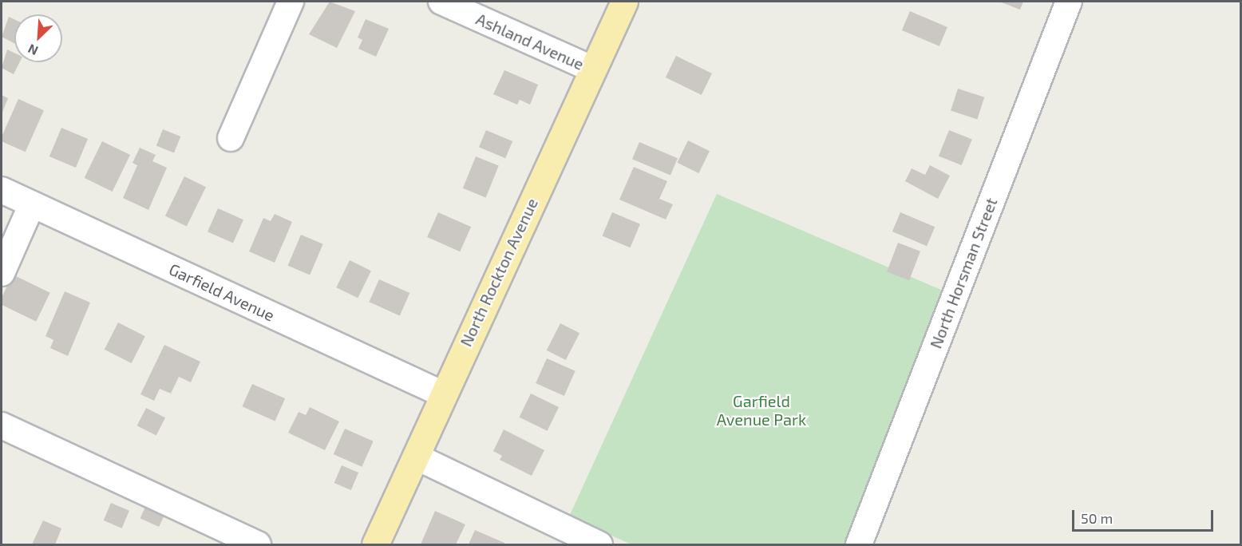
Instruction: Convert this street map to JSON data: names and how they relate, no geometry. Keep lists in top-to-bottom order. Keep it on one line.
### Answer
{"streets":{"main road":["North Rockton Avenue"],"street":["Ashland Avenue","North Horsman Street","Garfield Avenue"]},"crossings":[["Ashland Avenue","North Rockton Avenue"],["North Rockton Avenue","Garfield Avenue"]],"parks":["Garfield Avenue Park"],"scale_bar":"50 m","north":"bottom left"}
